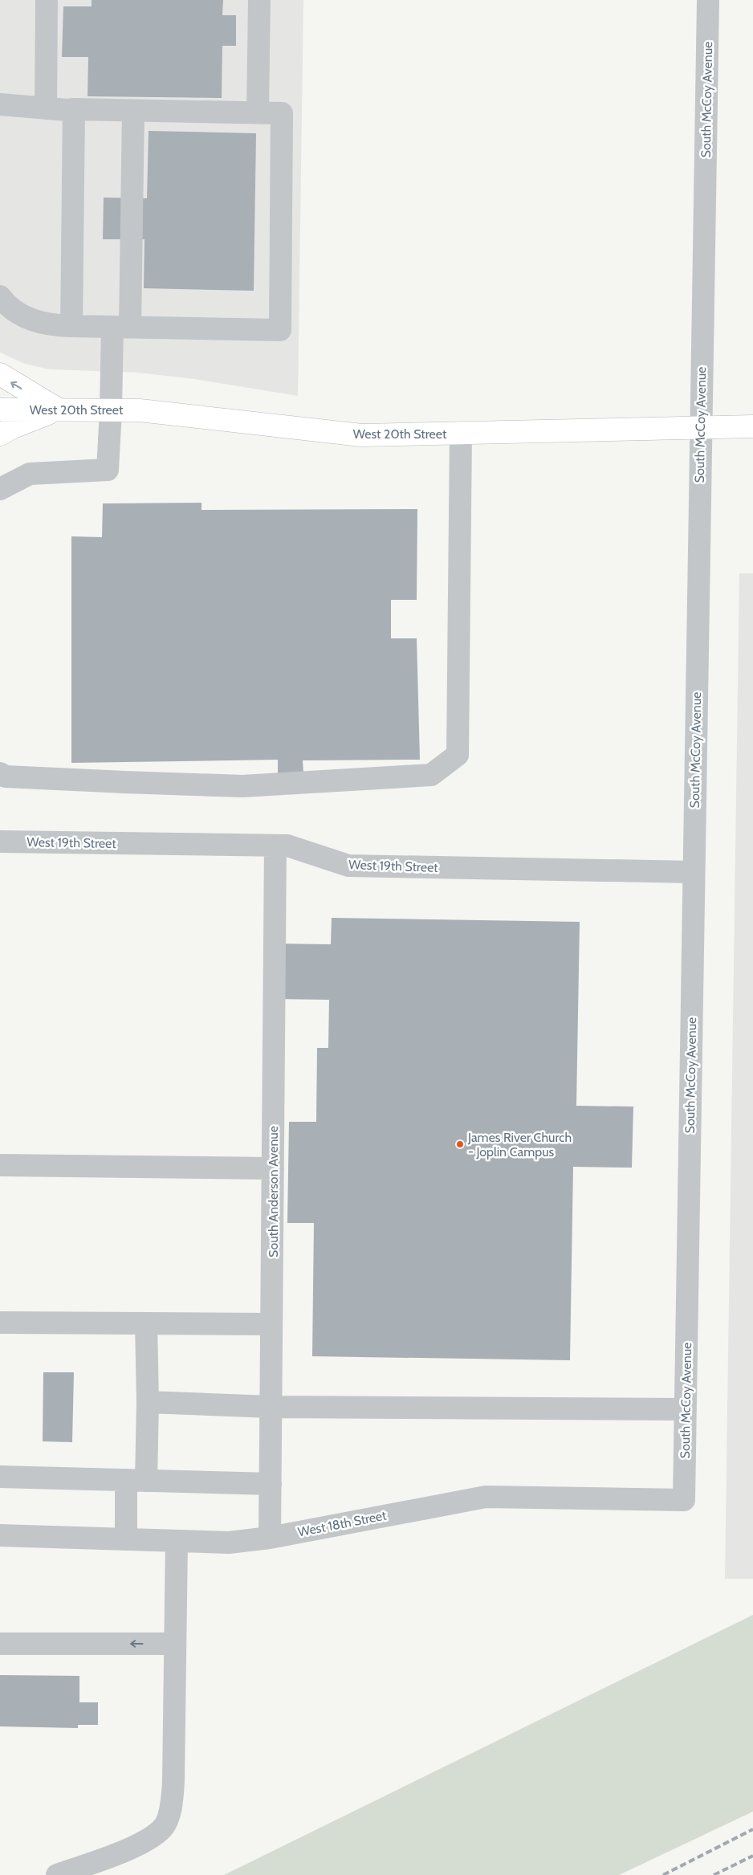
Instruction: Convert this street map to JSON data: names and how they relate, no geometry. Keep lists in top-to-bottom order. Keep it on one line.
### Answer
{"streets":{"main road":["West 20th Street"],"street":["South McCoy Avenue","West 19th Street","South Anderson Avenue","West 18th Street"]},"crossings":[["South McCoy Avenue","West 20th Street"],["South McCoy Avenue","West 19th Street"],["South McCoy Avenue","West 18th Street"],["West 19th Street","South Anderson Avenue"],["South Anderson Avenue","West 18th Street"]],"places":["James River Church - Joplin Campus"]}
